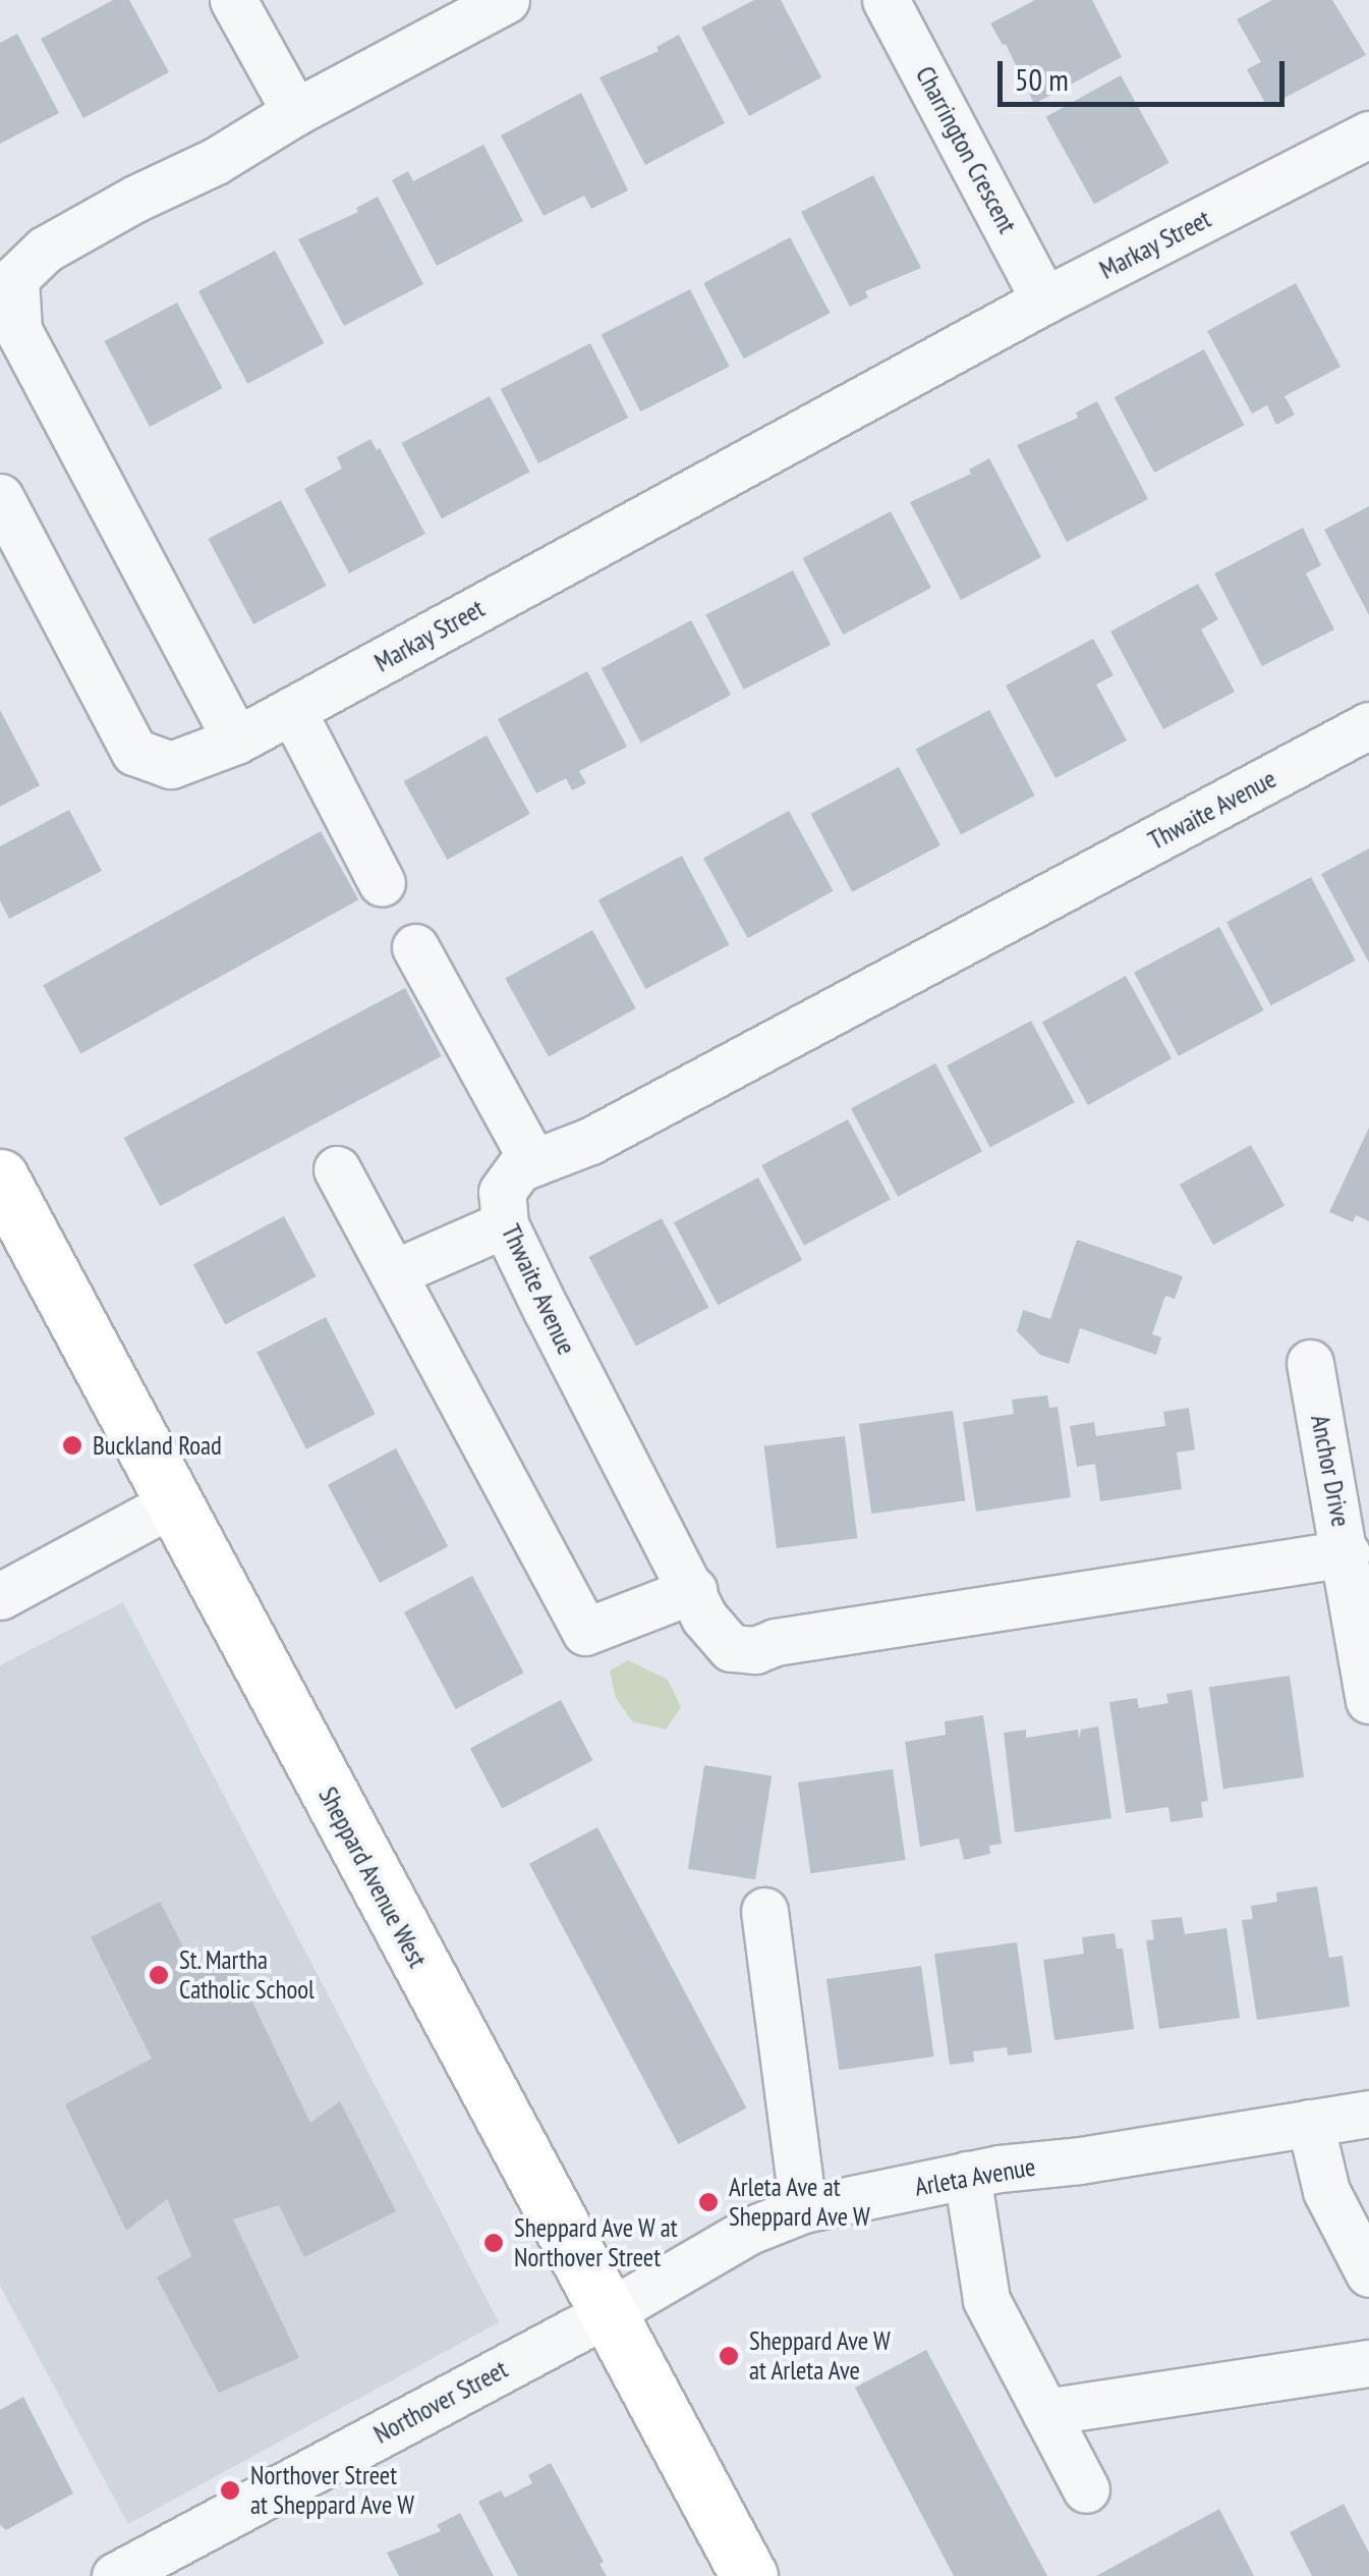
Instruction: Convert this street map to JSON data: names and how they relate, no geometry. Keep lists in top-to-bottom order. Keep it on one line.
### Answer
{"streets":{"main road":["Sheppard Avenue West"],"street":["Charrington Crescent","Markay Street","Thwaite Avenue","Anchor Drive","Arleta Avenue","Northover Street"]},"crossings":[["Charrington Crescent","Markay Street"],["Thwaite Avenue","Anchor Drive"],["Sheppard Avenue West","Arleta Avenue"],["Sheppard Avenue West","Northover Street"],["Arleta Avenue","Northover Street"]],"places":["Buckland Road","St. Martha Catholic School","Arleta Ave at Sheppard Ave W","Sheppard Ave W at Northover Street","Sheppard Ave W at Arleta Ave","Northover Street at Sheppard Ave W"],"scale_bar":"50 m"}
